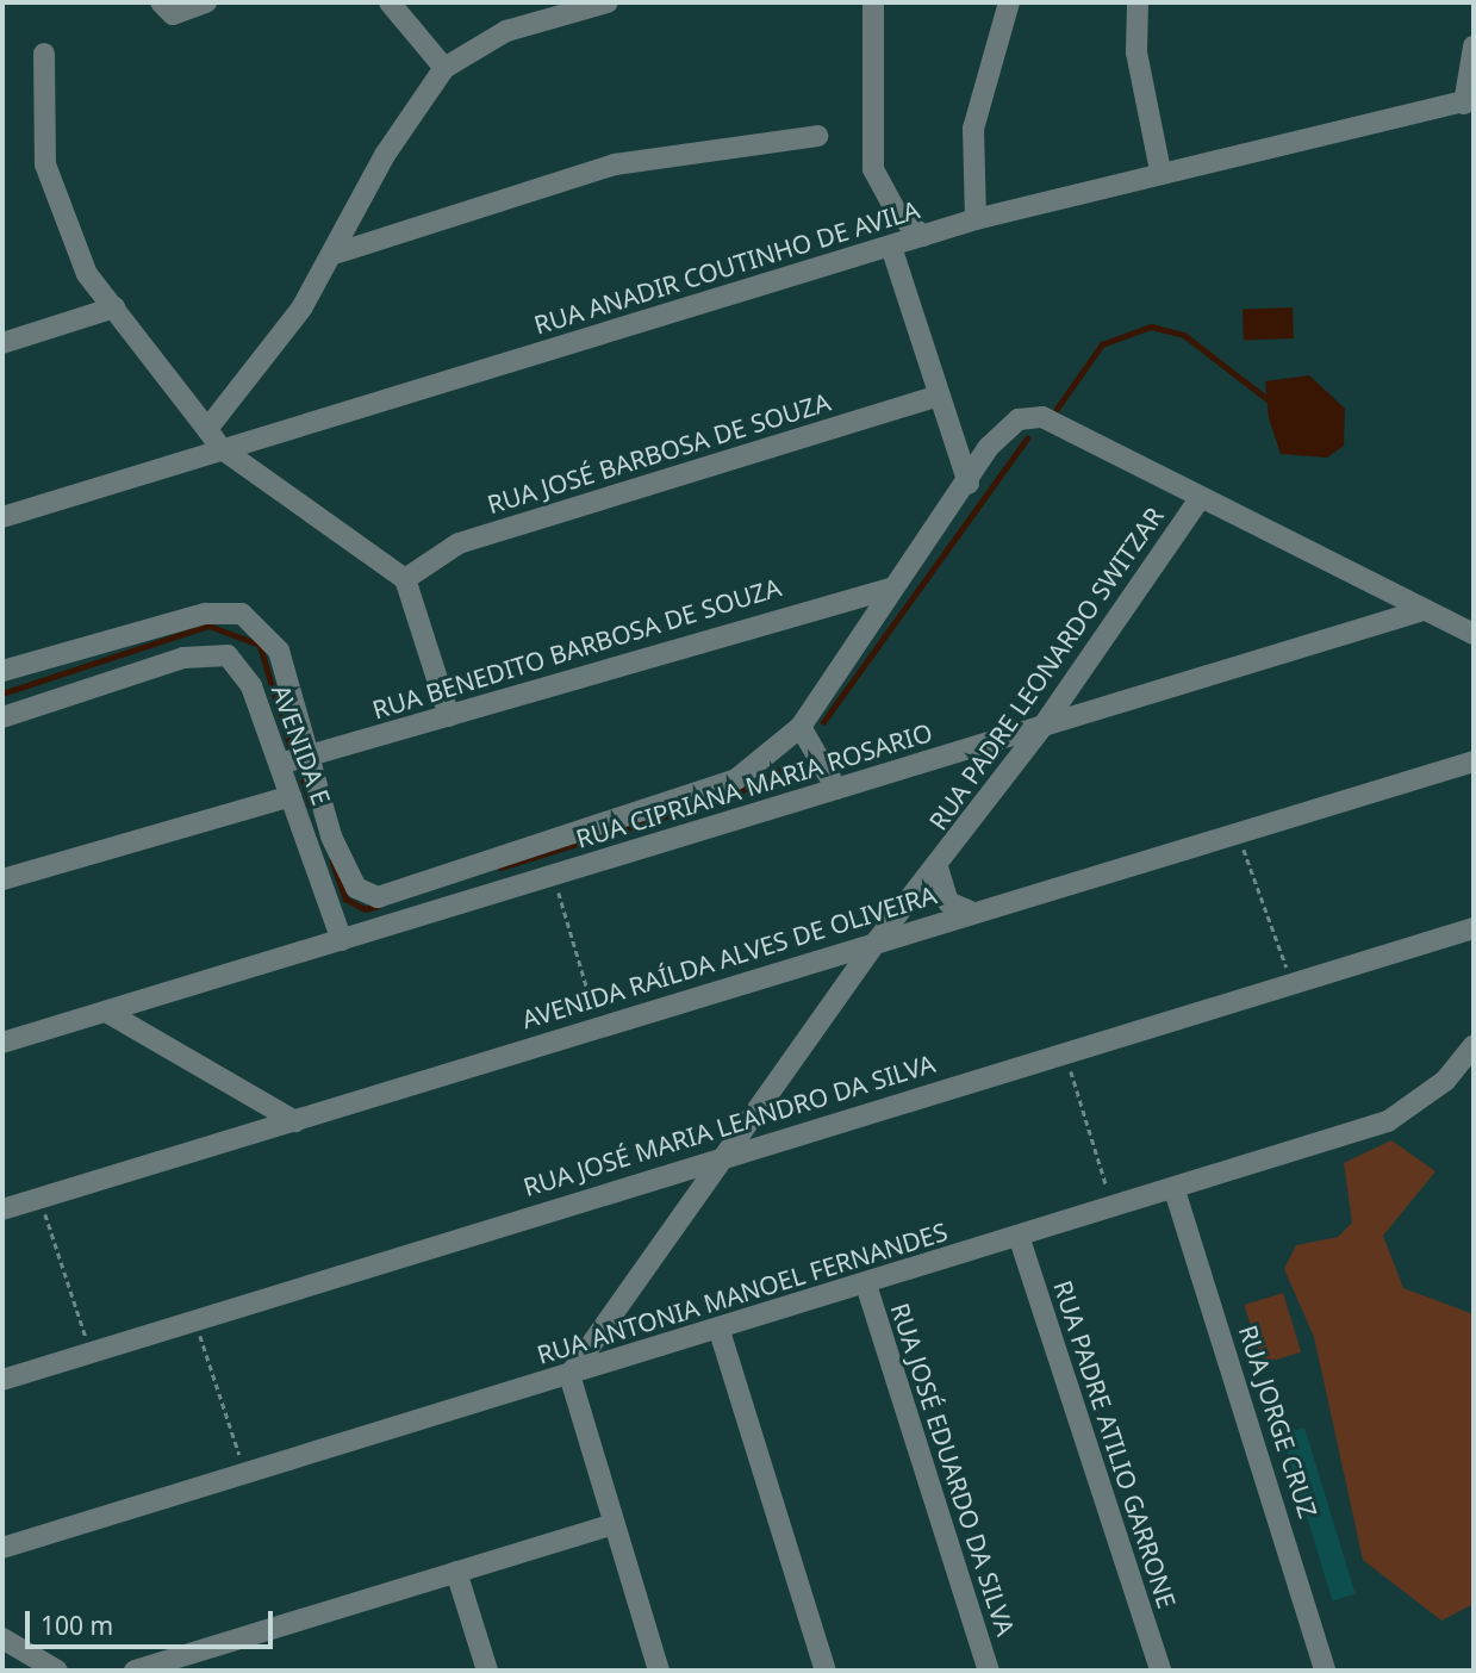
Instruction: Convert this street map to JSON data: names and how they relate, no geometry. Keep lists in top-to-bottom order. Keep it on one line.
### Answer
{"streets":{"street":["RUA ANADIR COUTINHO DE AVILA","RUA JOSÉ BARBOSA DE SOUZA","RUA BENEDITO BARBOSA DE SOUZA","RUA PADRE LEONARDO SWITZAR","AVENIDA E","RUA CIPRIANA MARIA ROSARIO","AVENIDA RAÍLDA ALVES DE OLIVEIRA","RUA JOSÉ MARIA LEANDRO DA SILVA","RUA ANTONIA MANOEL FERNANDES","RUA JORGE CRUZ","RUA PADRE ATILIO GARRONE","RUA JOSÉ EDUARDO DA SILVA"]},"crossings":[["RUA BENEDITO BARBOSA DE SOUZA","AVENIDA E"],["RUA PADRE LEONARDO SWITZAR","RUA CIPRIANA MARIA ROSARIO"],["RUA PADRE LEONARDO SWITZAR","AVENIDA RAÍLDA ALVES DE OLIVEIRA"],["RUA PADRE LEONARDO SWITZAR","RUA JOSÉ MARIA LEANDRO DA SILVA"],["RUA PADRE LEONARDO SWITZAR","RUA ANTONIA MANOEL FERNANDES"],["AVENIDA E","RUA CIPRIANA MARIA ROSARIO"],["RUA ANTONIA MANOEL FERNANDES","RUA JORGE CRUZ"],["RUA ANTONIA MANOEL FERNANDES","RUA PADRE ATILIO GARRONE"],["RUA ANTONIA MANOEL FERNANDES","RUA JOSÉ EDUARDO DA SILVA"]],"scale_bar":"100 m"}
